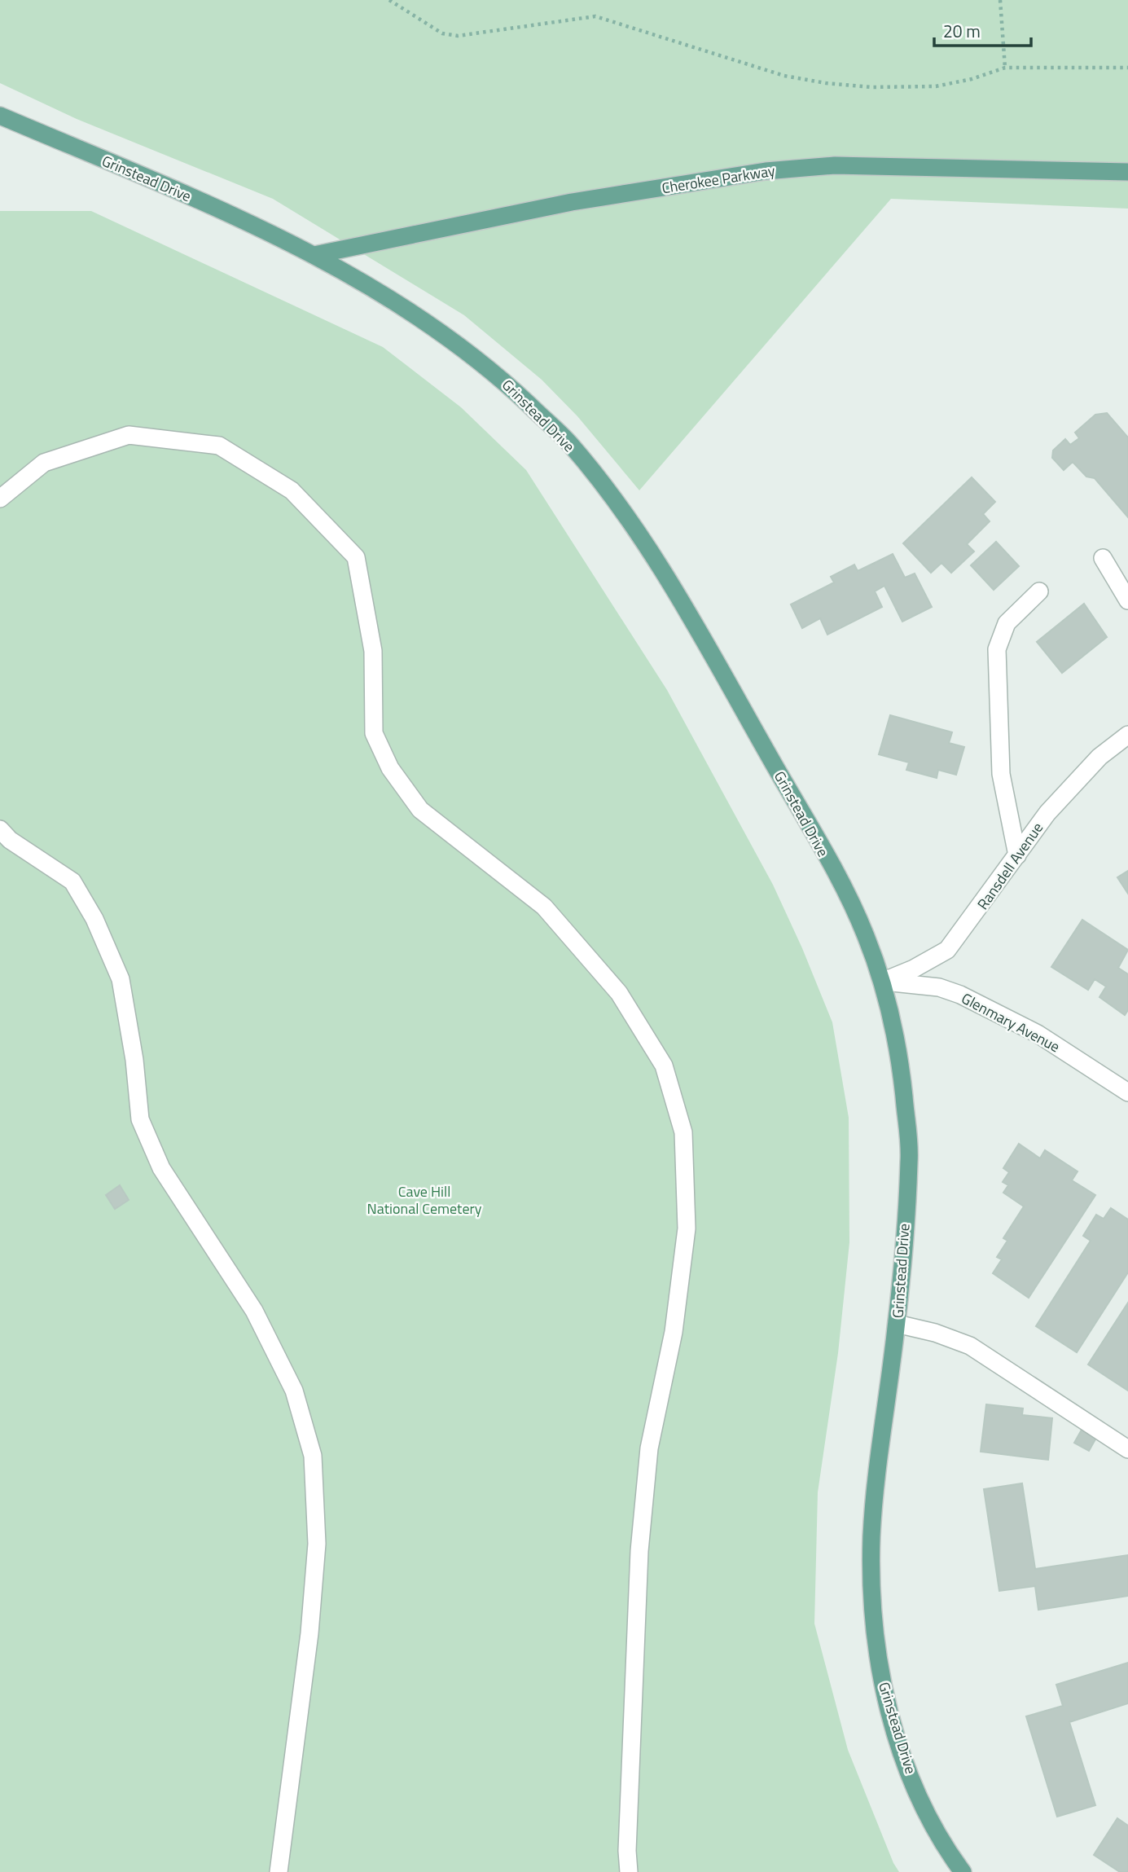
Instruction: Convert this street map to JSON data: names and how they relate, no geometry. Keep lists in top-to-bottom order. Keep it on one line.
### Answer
{"streets":{"main road":["Grinstead Drive","Cherokee Parkway"],"street":["Ransdell Avenue","Glenmary Avenue"]},"crossings":[["Grinstead Drive","Cherokee Parkway"],["Grinstead Drive","Ransdell Avenue"],["Grinstead Drive","Glenmary Avenue"],["Ransdell Avenue","Glenmary Avenue"]],"parks":["Cave Hill National Cemetery"],"scale_bar":"20 m"}
